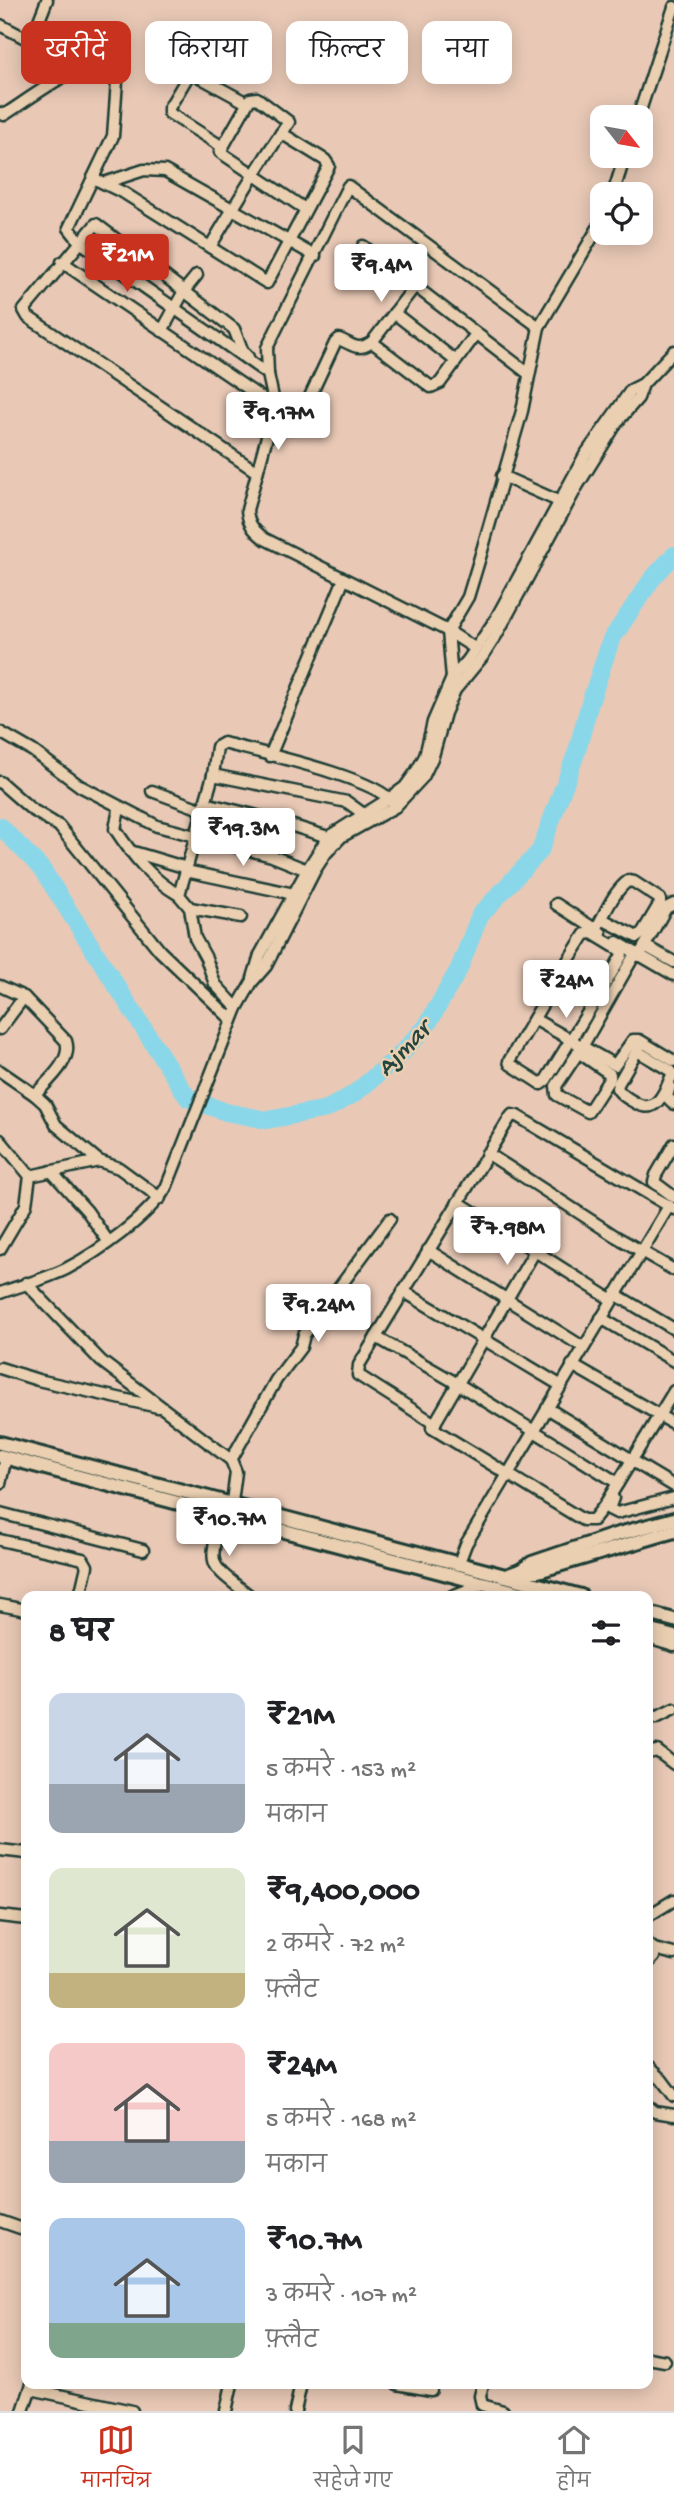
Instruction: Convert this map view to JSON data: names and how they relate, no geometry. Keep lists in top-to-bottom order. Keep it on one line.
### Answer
{"water":["Ajmar"],"north":"bottom right","page":{"chip":["खरीदें","किराया","फ़िल्टर","नया"],"price":["₹21M","₹9.4M","₹9.17M","₹19.3M","₹24M","₹7.98M","₹9.24M","₹10.7M"],"heading":"8 घर","list":[{"name":"₹21M","note":"5 कमरे · 153 m² · मकान"},{"name":"₹9,400,000","note":"2 कमरे · 72 m² · फ़्लैट"},{"name":"₹24M","note":"5 कमरे · 168 m² · मकान"},{"name":"₹10.7M","note":"3 कमरे · 107 m² · फ़्लैट"}],"tabs":["मानचित्र","सहेजे गए","होम"]}}
